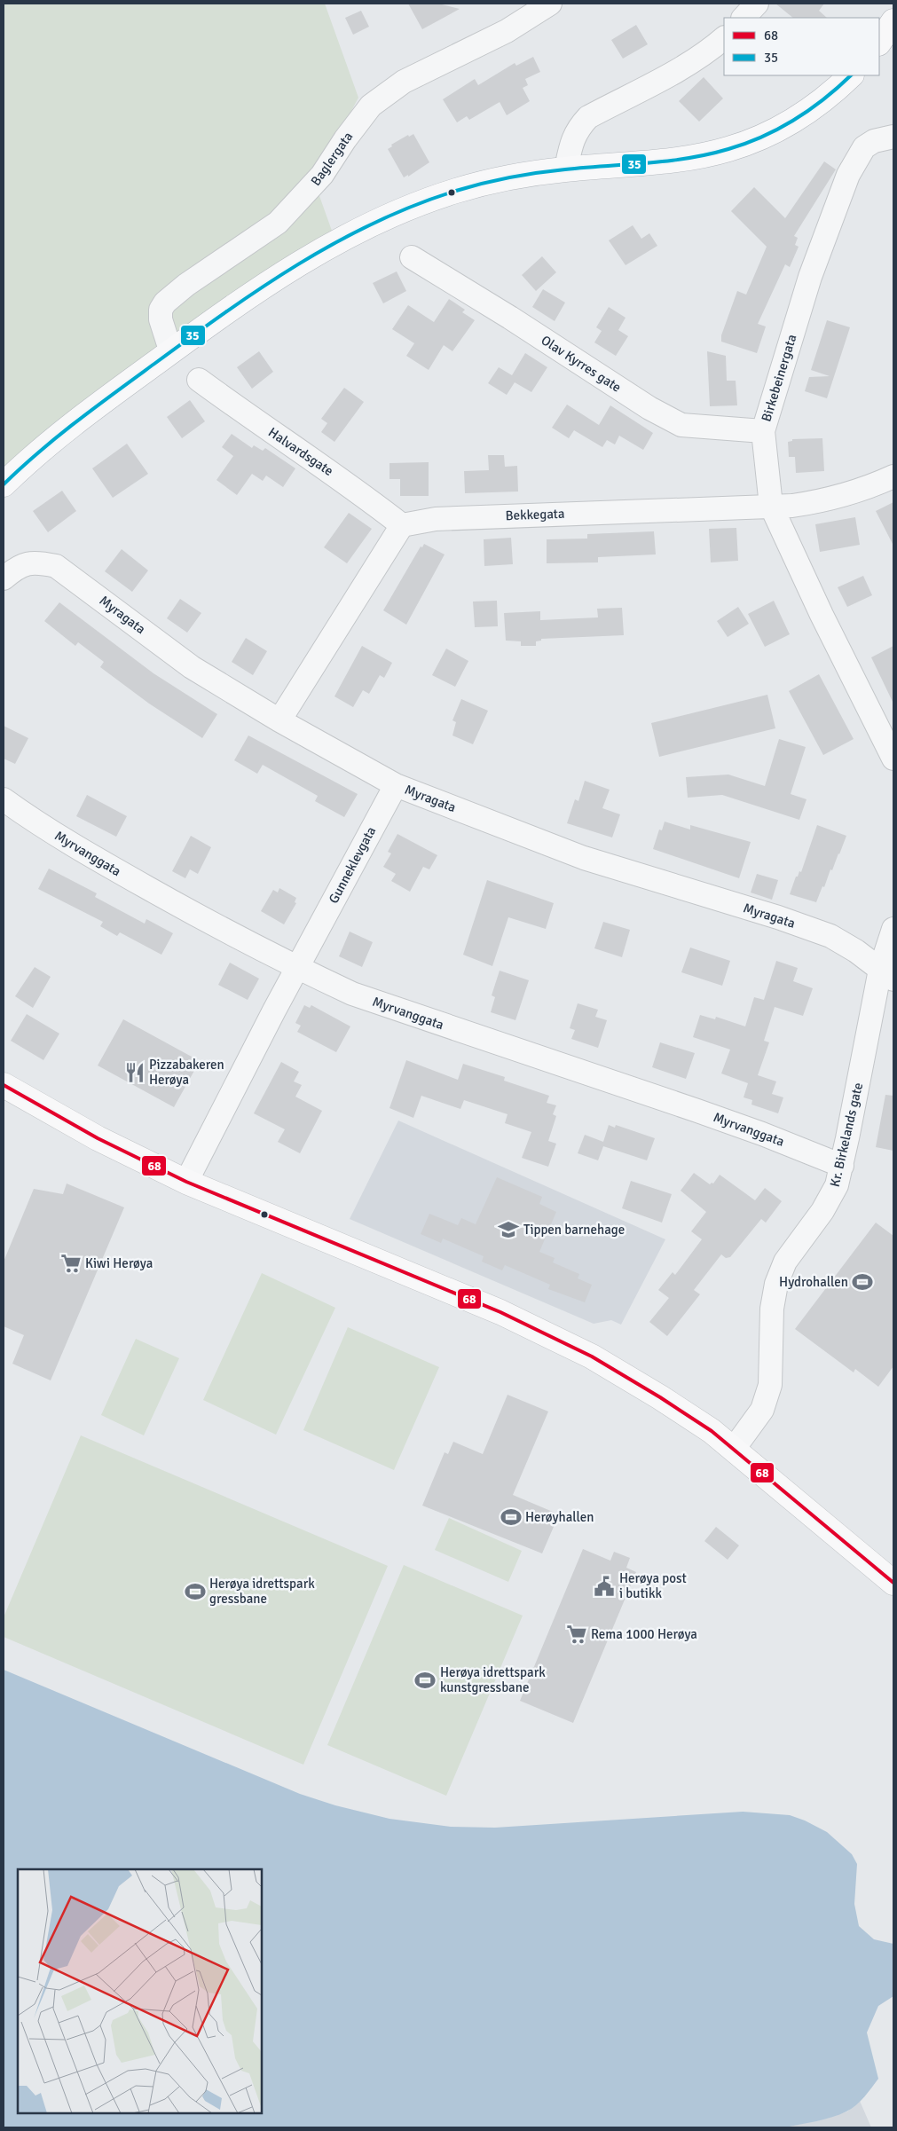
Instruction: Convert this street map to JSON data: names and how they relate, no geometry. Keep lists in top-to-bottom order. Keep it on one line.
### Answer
{"streets":{"street":["Baglergata","Olav Kyrres gate","Birkebeinergata","Halvardsgate","Bekkegata","Myragata","Myrvanggata","Gunneklevgata","Kr. Birkelands gate"]},"crossings":[["Olav Kyrres gate","Birkebeinergata"],["Birkebeinergata","Bekkegata"],["Halvardsgate","Bekkegata"],["Myragata","Gunneklevgata"],["Myragata","Kr. Birkelands gate"],["Myrvanggata","Gunneklevgata"],["Myrvanggata","Kr. Birkelands gate"]],"places":{"restaurant":["Pizzabakeren Herøya"],"school or university":["Tippen barnehage"],"supermarket":["Kiwi Herøya","Rema 1000 Herøya"],"sports":["Hydrohallen","Herøyhallen","Herøya idrettspark gressbane","Herøya idrettspark kunstgressbane"],"public building":["Herøya post i butikk"]},"lines":["transit line 35","transit line 68"],"legend":["68","35"]}
